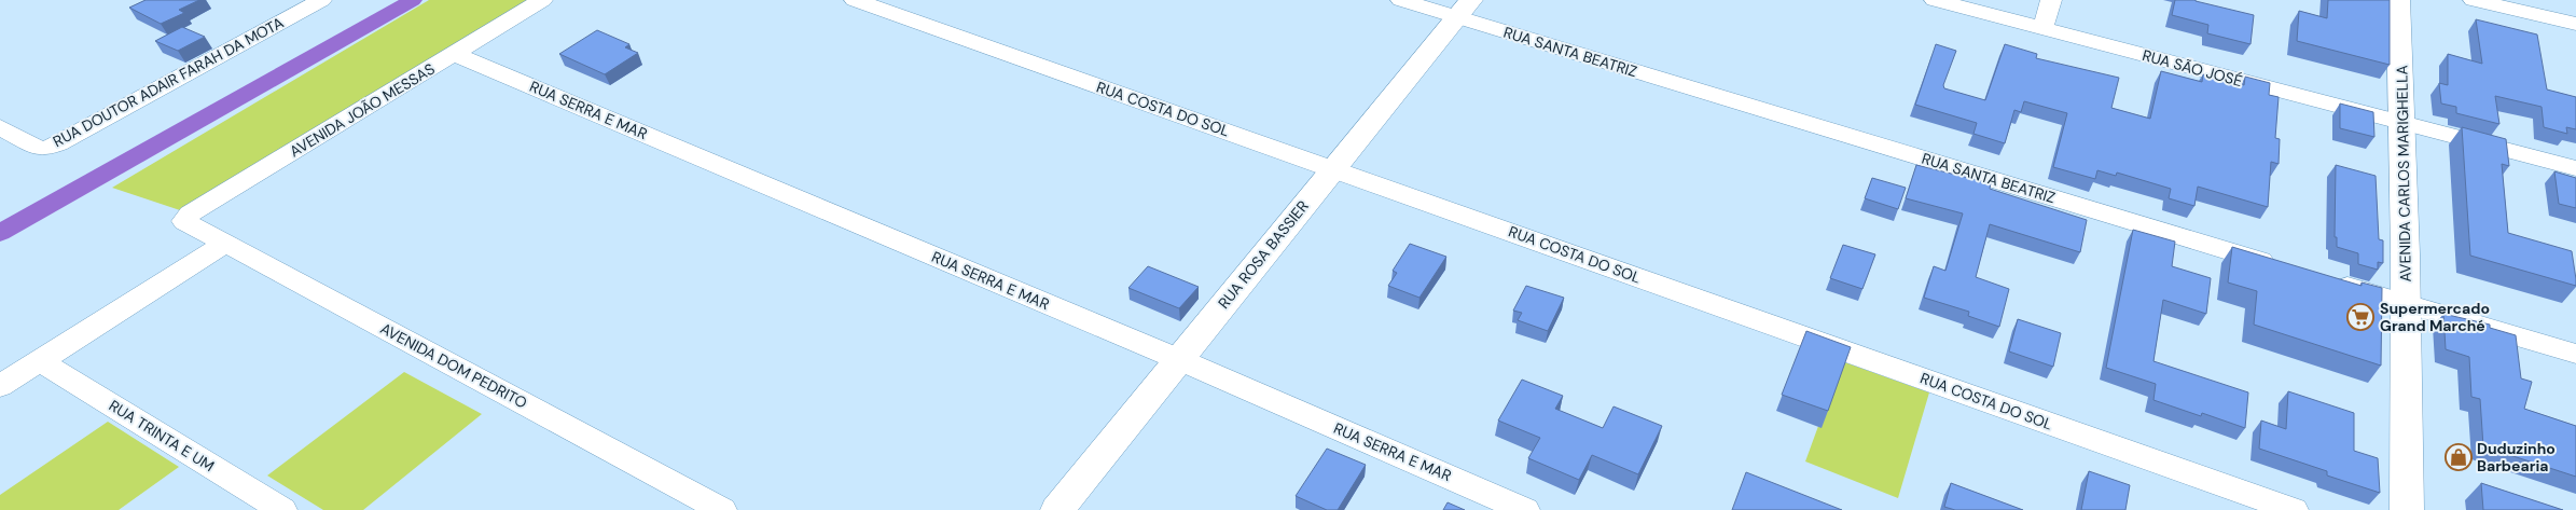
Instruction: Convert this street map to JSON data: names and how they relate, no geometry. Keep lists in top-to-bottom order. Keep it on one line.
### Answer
{"streets":{"main road":["AVENIDA CARLOS MARIGHELLA","RUA ROSA BASSIER"],"street":["RUA SANTA BEATRIZ","RUA SÃO JOSÉ","RUA DOUTOR ADAIR FARAH DA MOTA","RUA COSTA DO SOL","AVENIDA JOÃO MESSAS","RUA SERRA E MAR","AVENIDA DOM PEDRITO","RUA TRINTA E UM"]},"crossings":[["RUA SANTA BEATRIZ","RUA ROSA BASSIER"],["RUA SÃO JOSÉ","AVENIDA CARLOS MARIGHELLA"],["RUA COSTA DO SOL","RUA ROSA BASSIER"],["AVENIDA JOÃO MESSAS","RUA SERRA E MAR"],["AVENIDA JOÃO MESSAS","AVENIDA DOM PEDRITO"],["RUA SERRA E MAR","RUA ROSA BASSIER"]],"places":{"supermarket":["Supermercado Grand Marché"],"shop":["Duduzinho Barbearia"]}}
